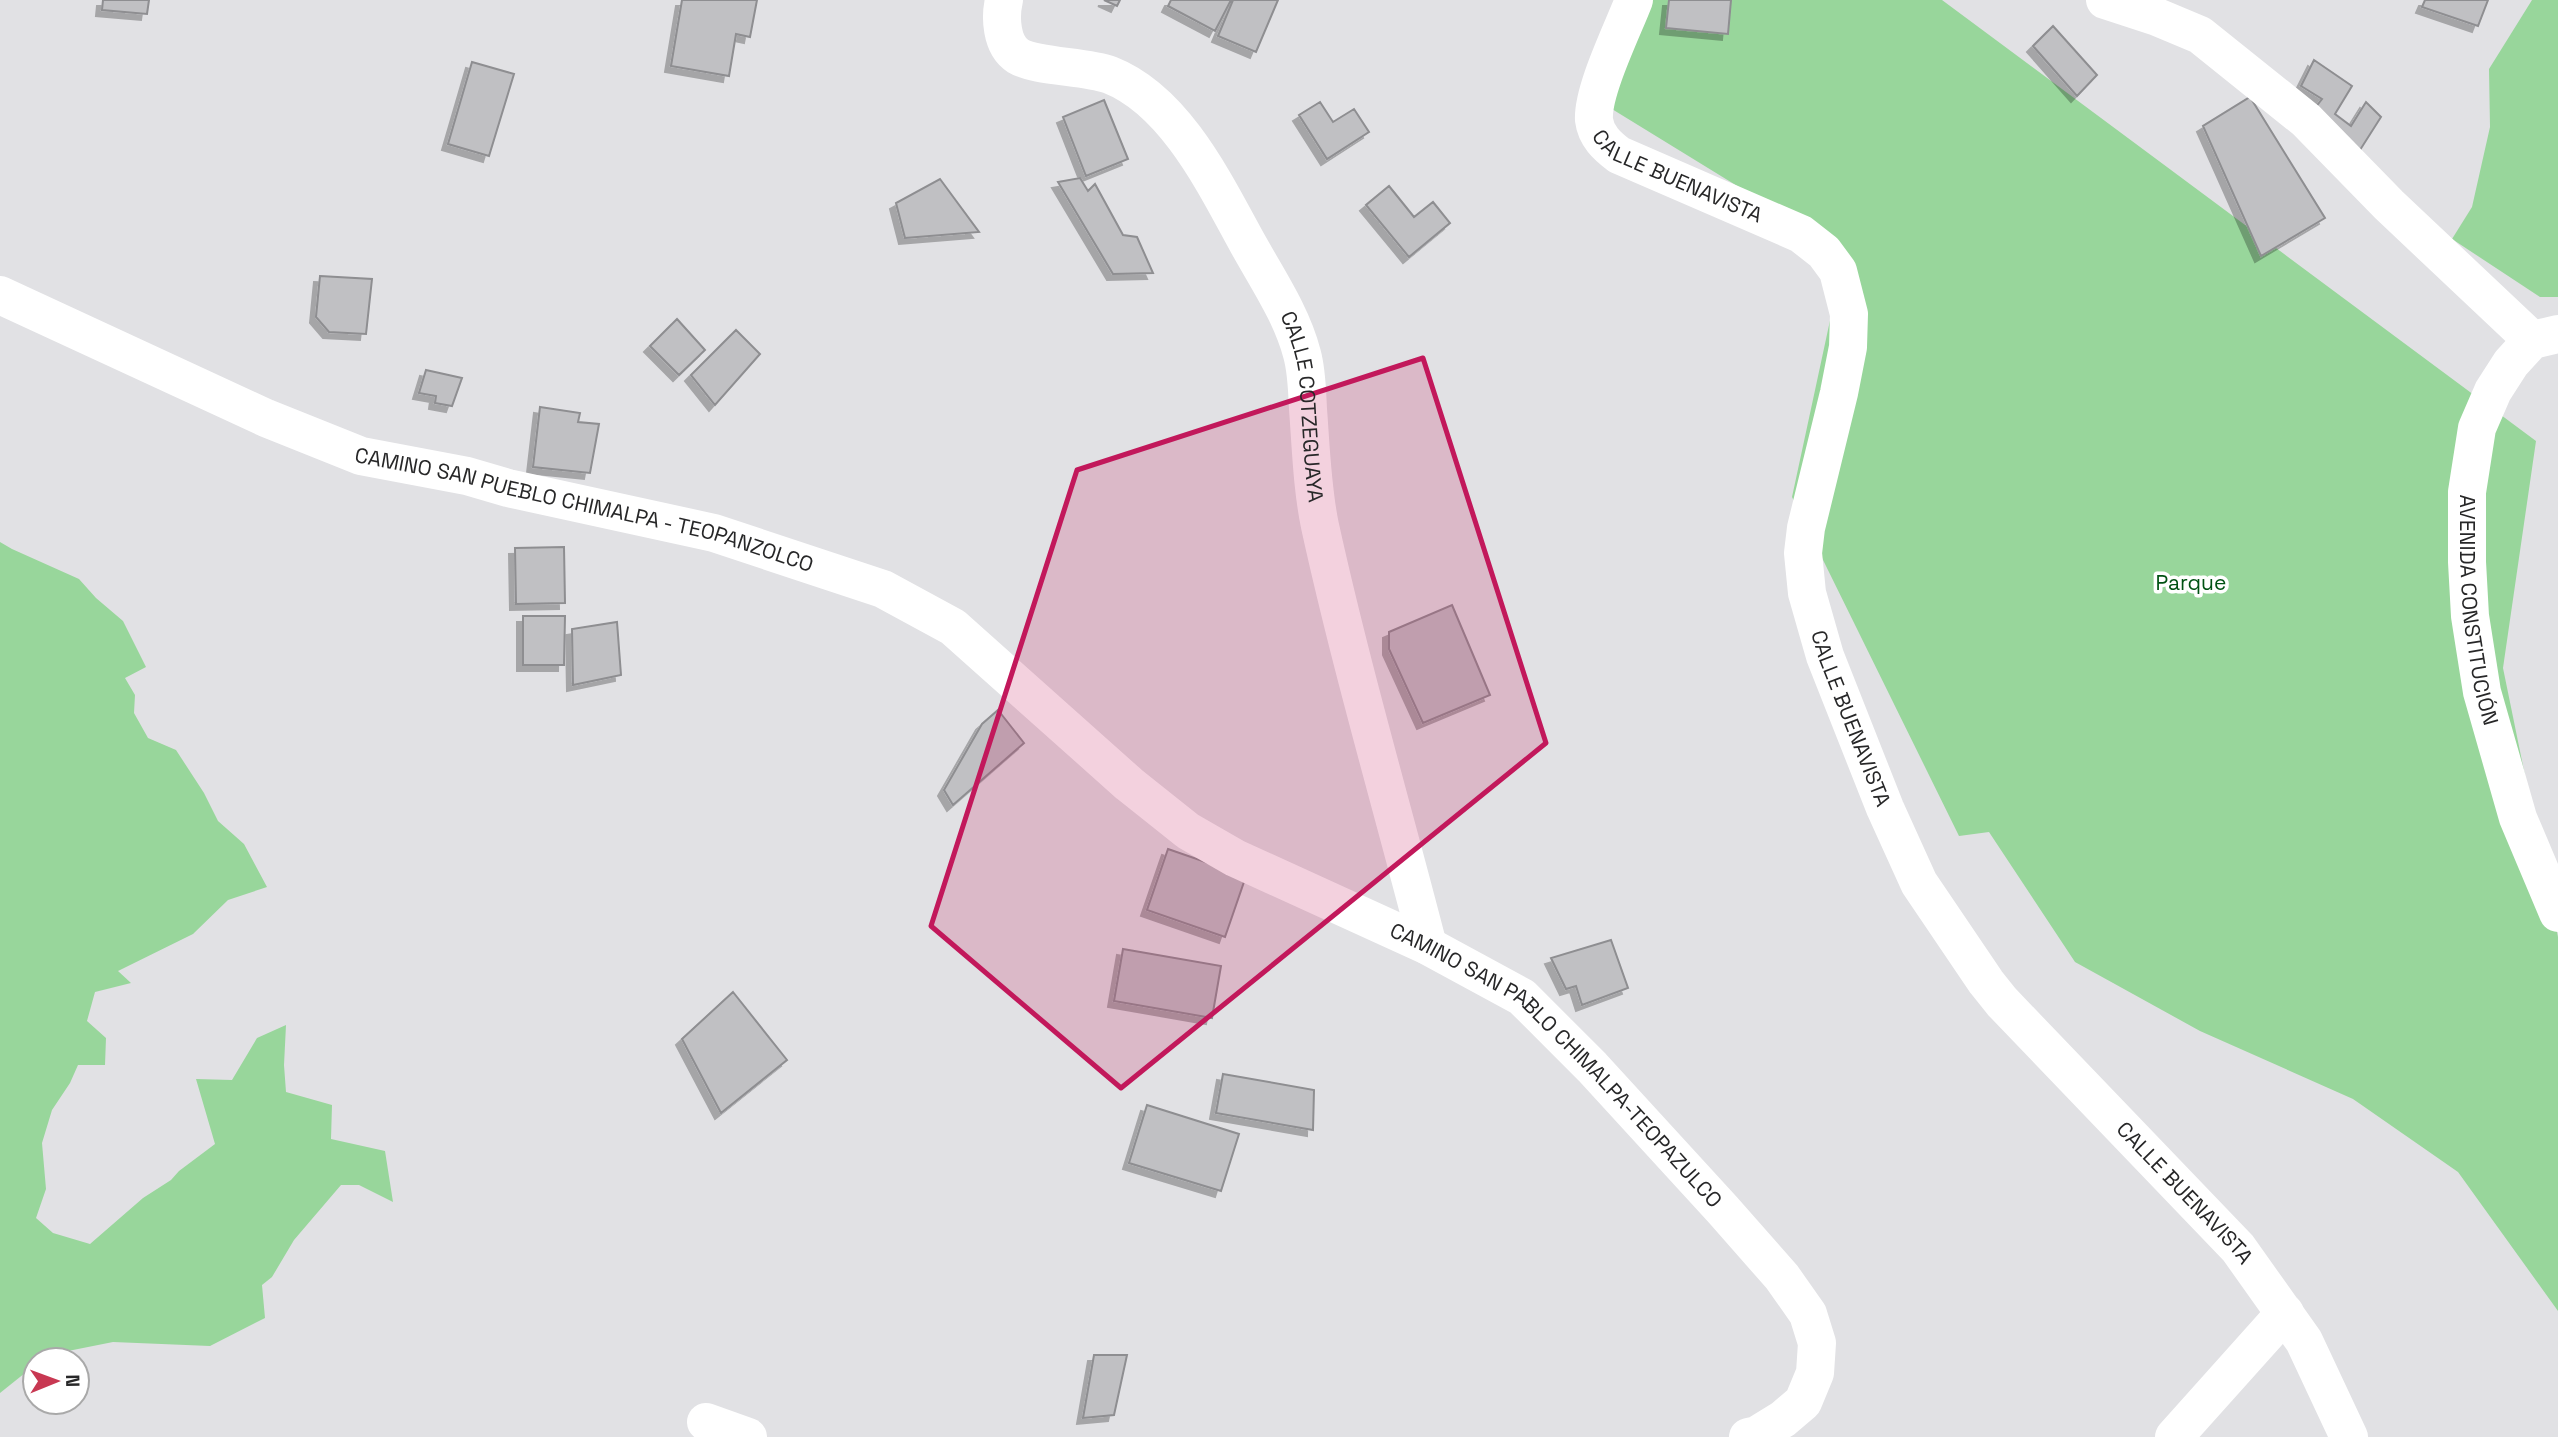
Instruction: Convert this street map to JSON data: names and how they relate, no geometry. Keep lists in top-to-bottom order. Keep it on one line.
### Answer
{"streets":{"street":["CALLE BUENAVISTA","CALLE COTZEGUAYA","CAMINO SAN PUEBLO CHIMALPA - TEOPANZOLCO","AVENIDA CONSTITUCIÓN","CAMINO SAN PABLO CHIMALPA-TEOPAZULCO"]},"crossings":[["CALLE COTZEGUAYA","CAMINO SAN PABLO CHIMALPA-TEOPAZULCO"],["CAMINO SAN PUEBLO CHIMALPA - TEOPANZOLCO","CAMINO SAN PABLO CHIMALPA-TEOPAZULCO"]],"parks":["Parque"],"north":"right"}
